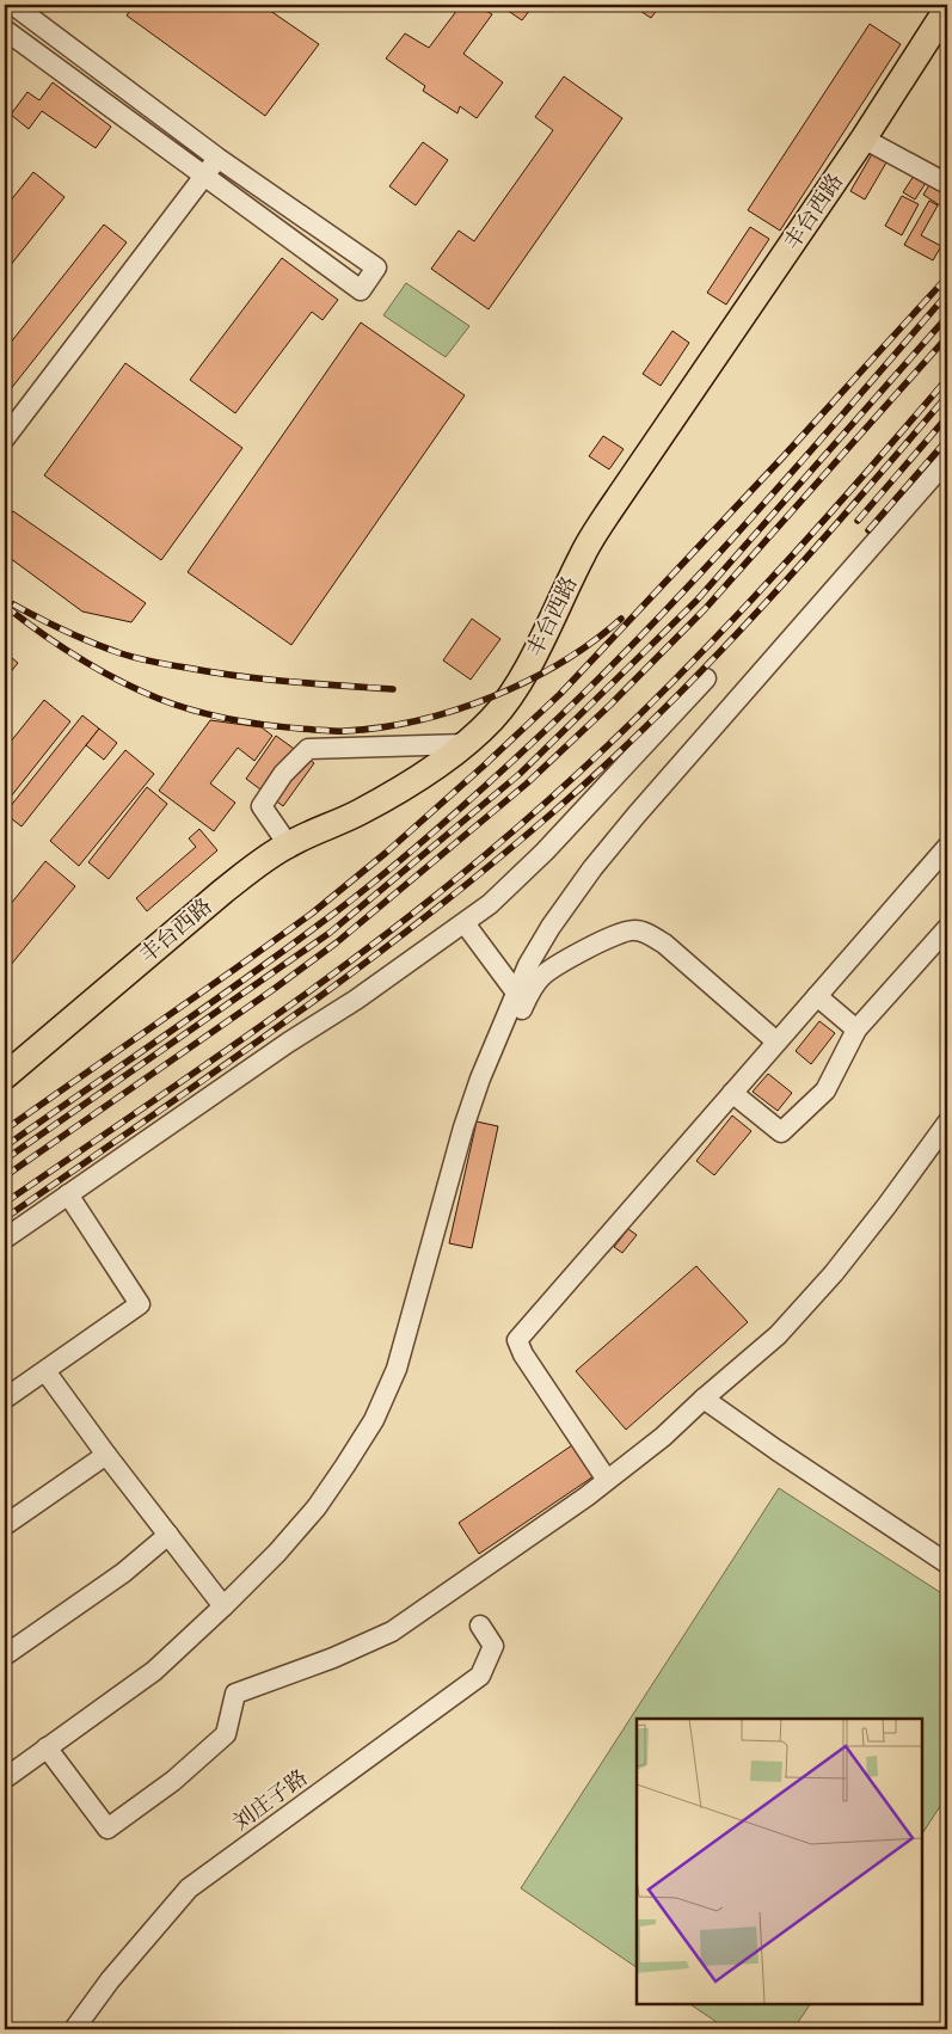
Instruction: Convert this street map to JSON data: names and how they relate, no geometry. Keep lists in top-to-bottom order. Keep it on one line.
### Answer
{"streets":{"main road":["丰台西路"],"street":["刘庄子路"]}}
